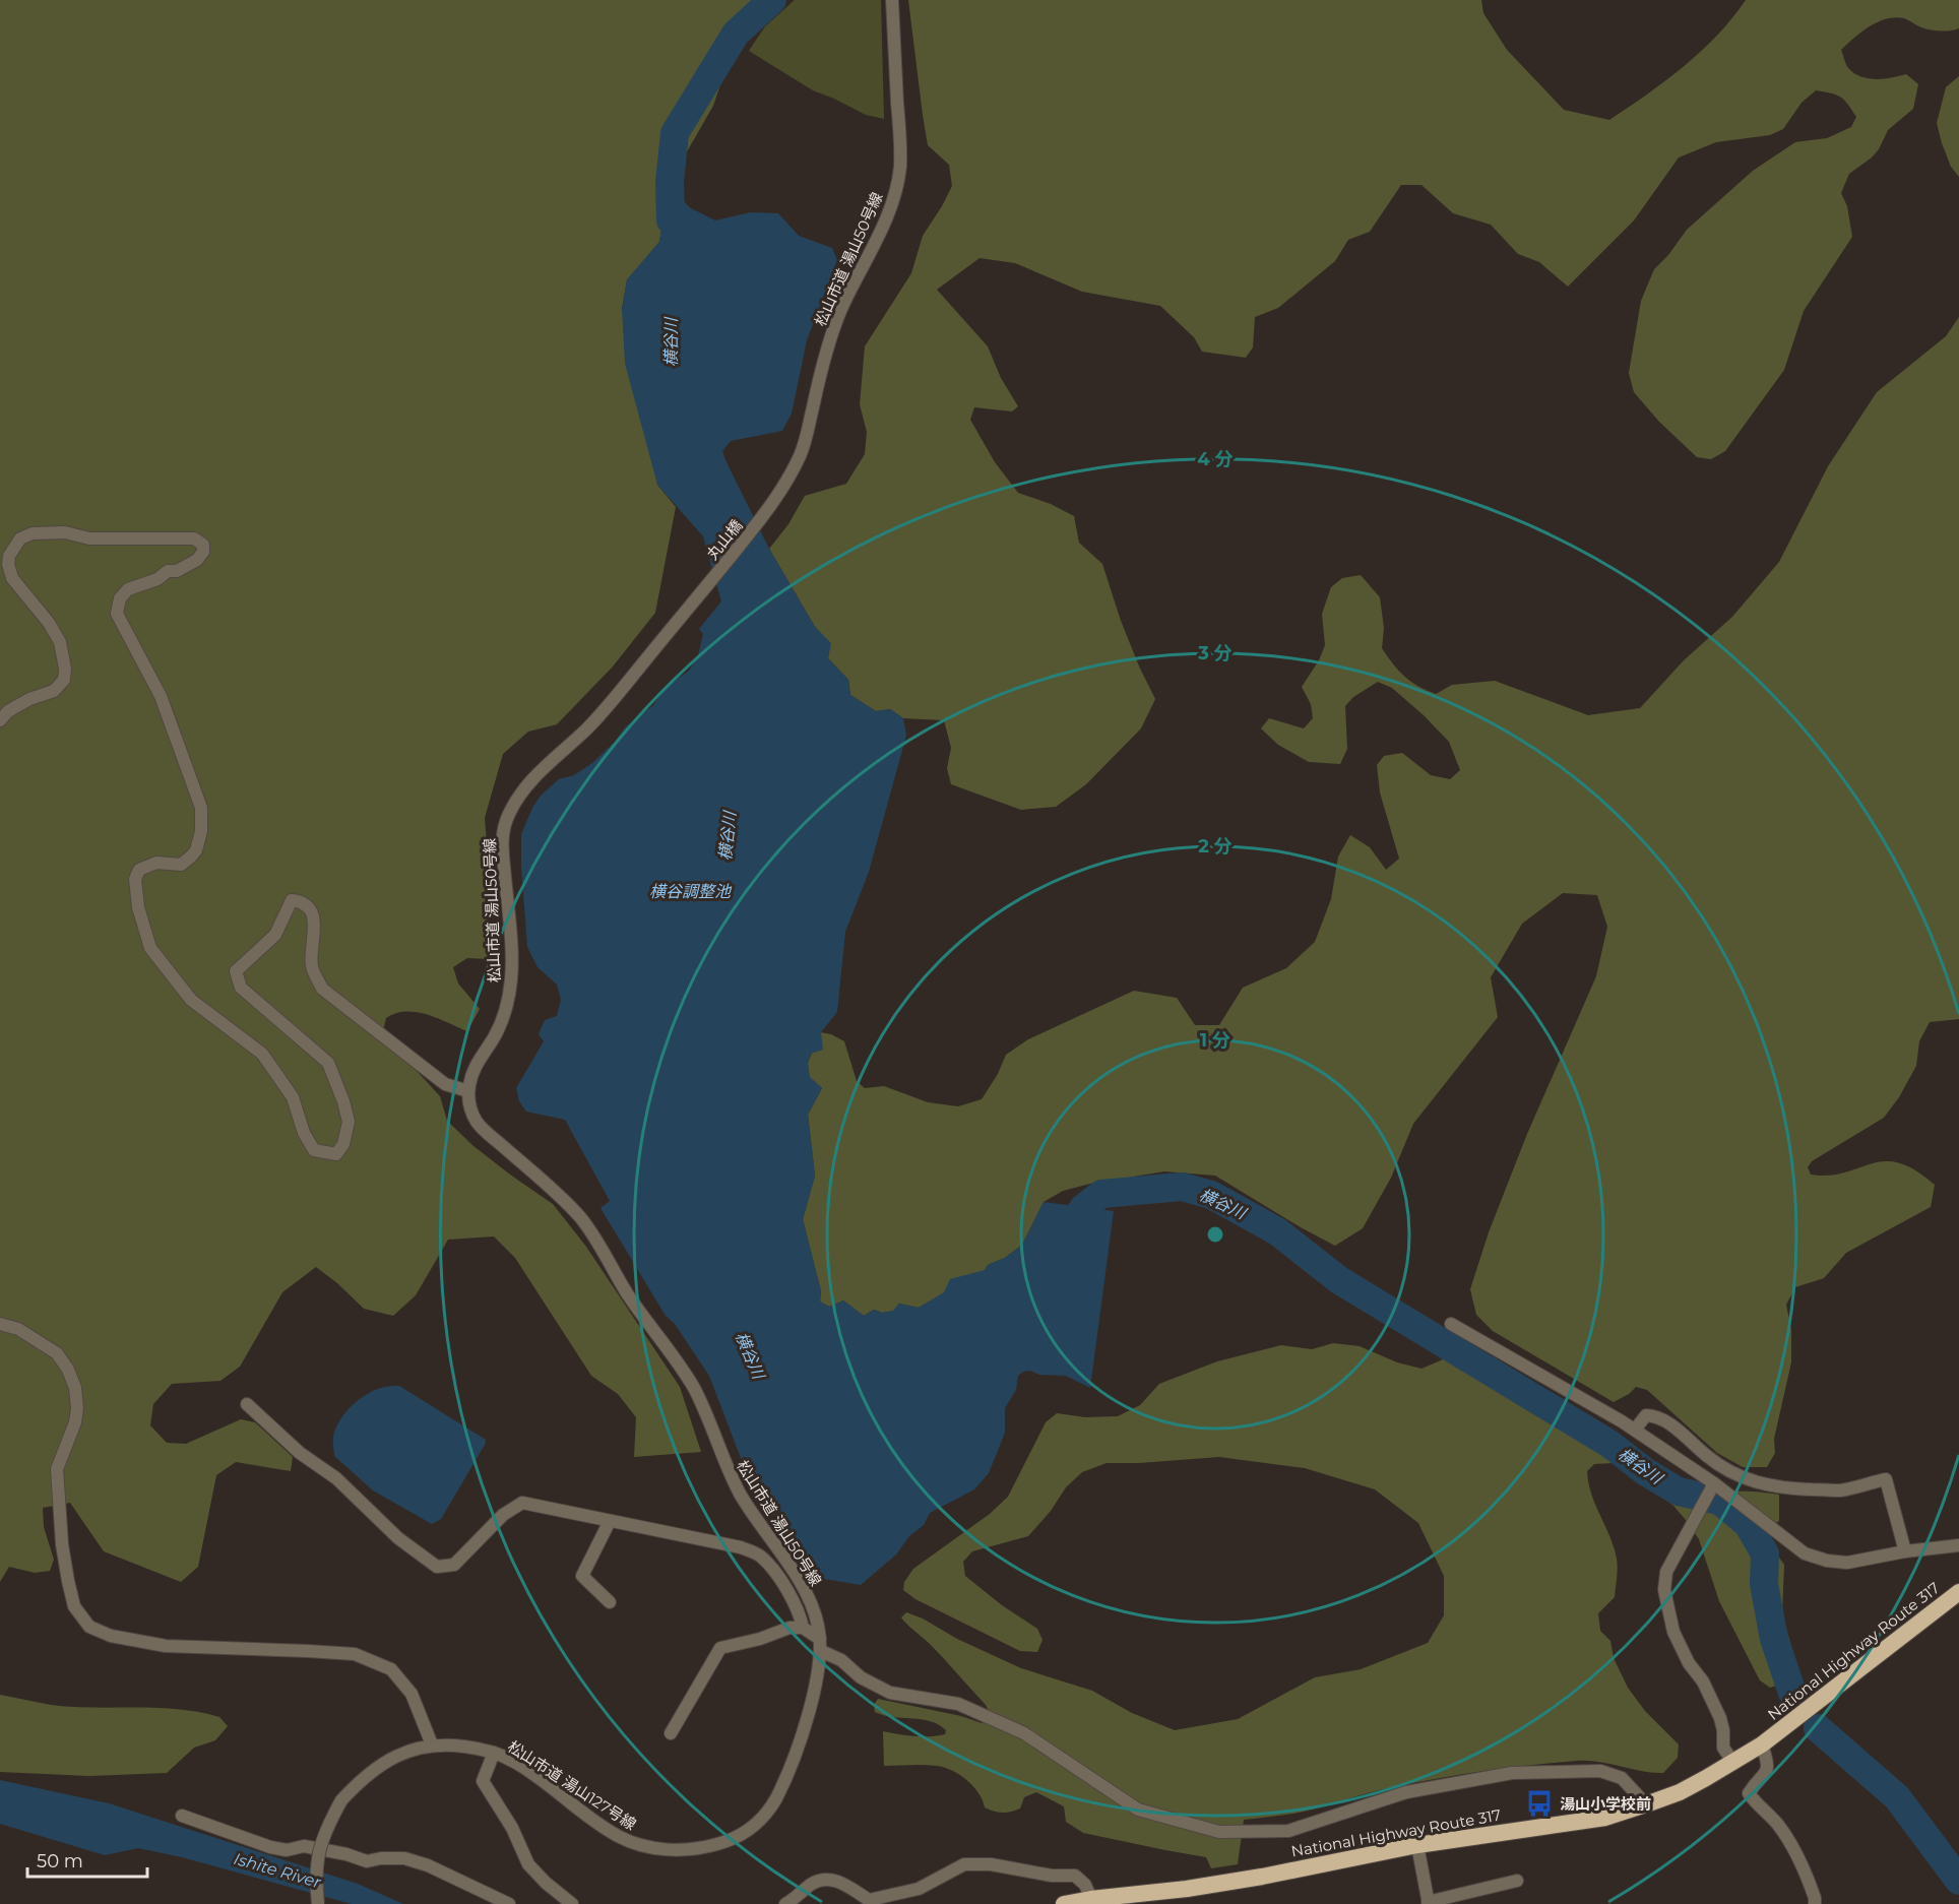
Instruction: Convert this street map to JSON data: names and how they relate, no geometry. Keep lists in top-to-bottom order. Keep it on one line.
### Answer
{"streets":{"highway":["National Highway Route 317"],"street":["松山市道 湯山50号線","丸山橋","松山市道 湯山127号線"]},"crossings":[["松山市道 湯山50号線","丸山橋"],["松山市道 湯山50号線","松山市道 湯山127号線"]],"water":["横谷川","横谷調整池","Ishite River"],"places":{"bus stop":["湯山小学校前"]},"scale_bar":"50 m","rings":["4 分","3 分","2 分","1 分"]}
